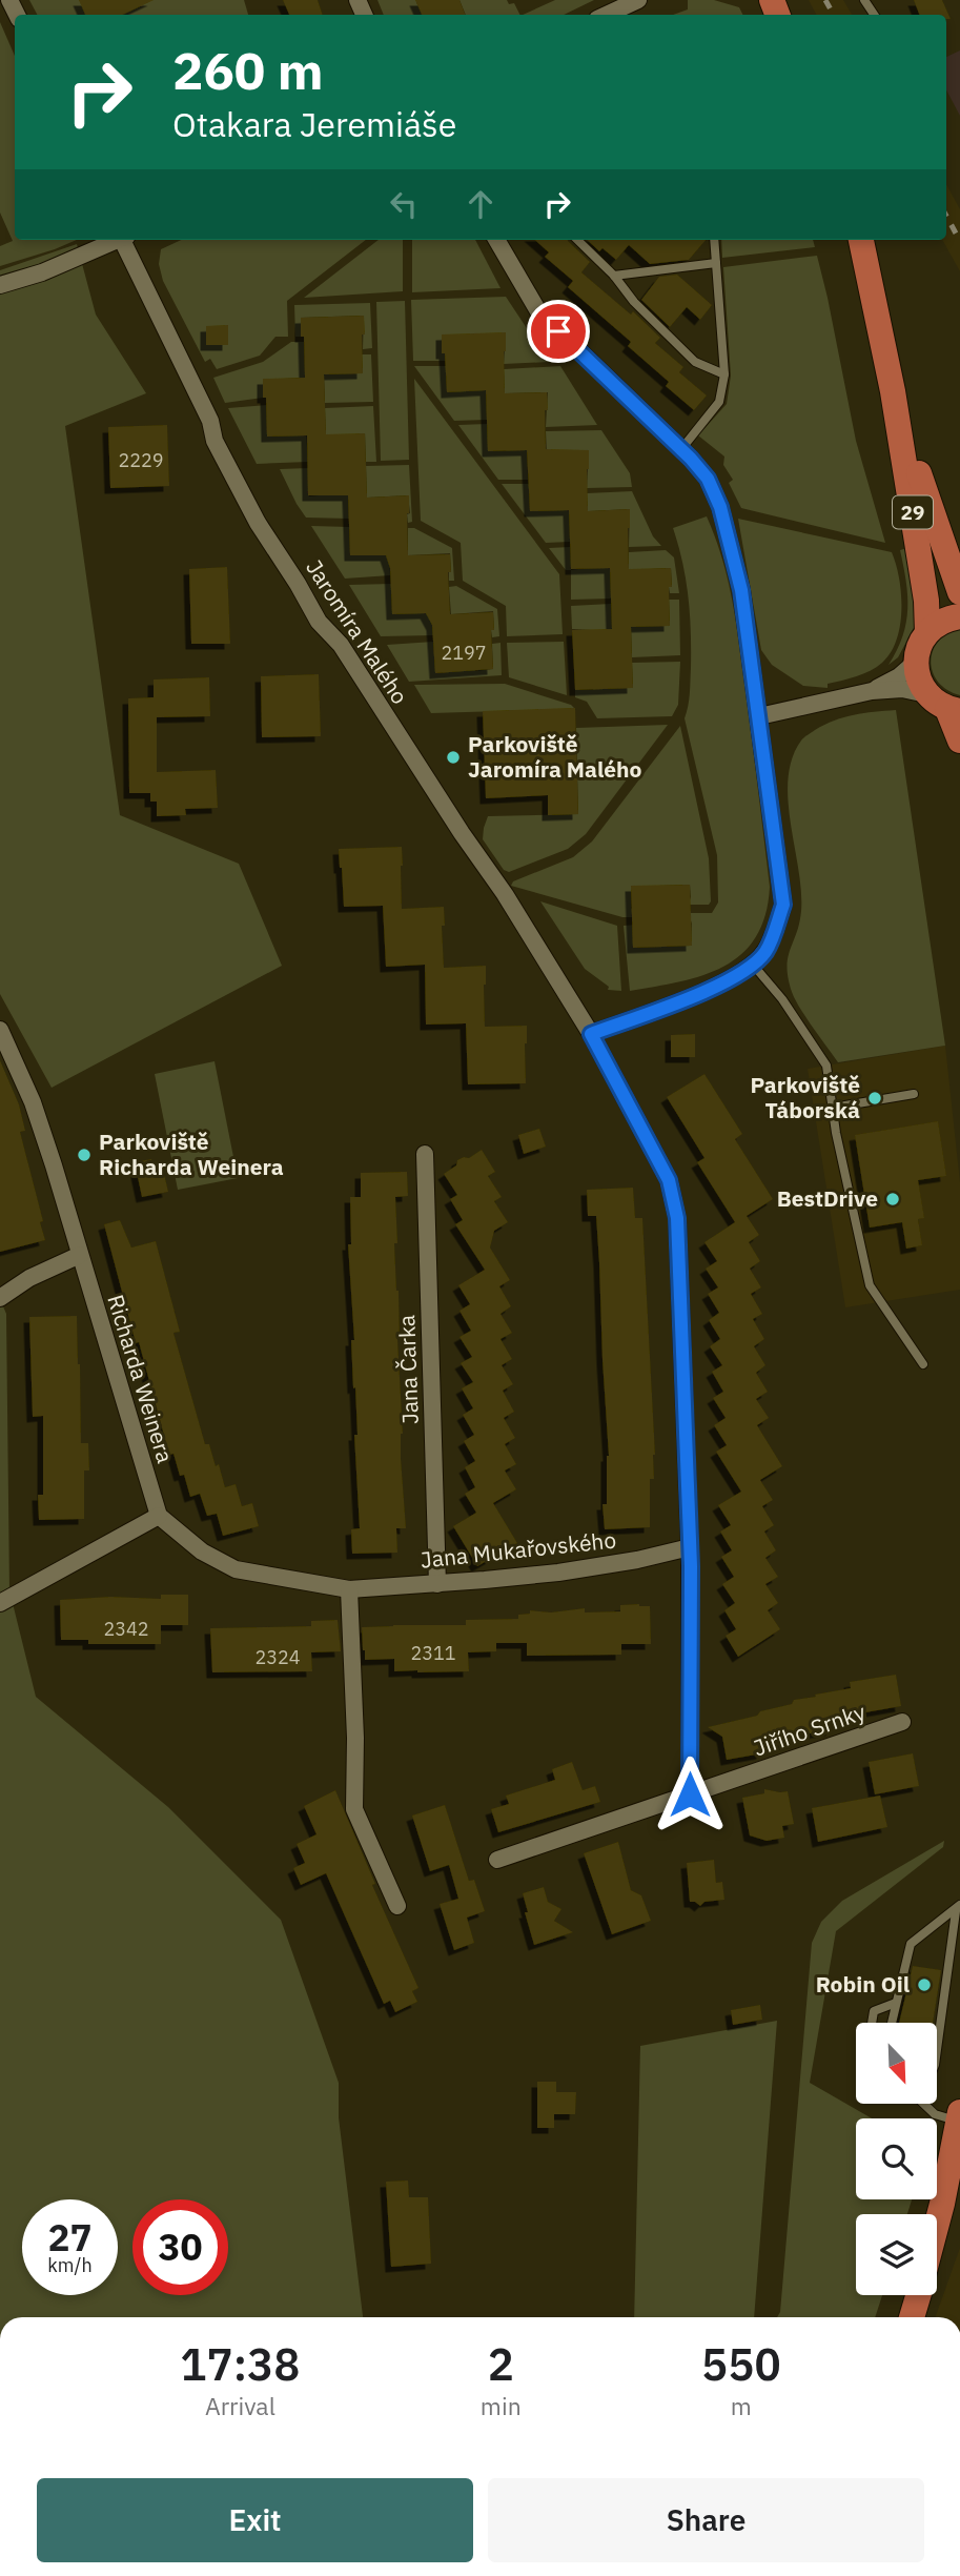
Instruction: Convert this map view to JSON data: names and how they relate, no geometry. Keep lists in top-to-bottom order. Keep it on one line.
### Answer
{"streets":{"main road":["29"],"street":["Jaromíra Malého","Jana Čarka","Richarda Weinera","Jana Mukařovského","Jiřího Srnky"]},"crossings":[["Jana Čarka","Jana Mukařovského"],["Richarda Weinera","Jana Mukařovského"]],"places":["Parkoviště Jaromíra Malého","Parkoviště Táborská","Parkoviště Richarda Weinera","BestDrive","Robin Oil"],"house_numbers":["2229","2197","2342","2311","2324"],"north":"bottom right","page":{"turn":["260 m","Otakara Jeremiáše"],"speed":"27 km/h","limit":"30","eta":["17:38","Arrival","2","min","550","m"],"buttons":["Exit","Share"]}}
